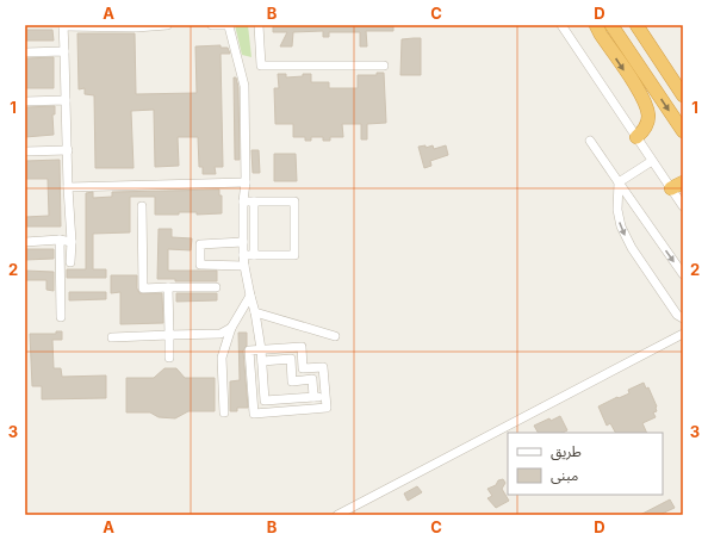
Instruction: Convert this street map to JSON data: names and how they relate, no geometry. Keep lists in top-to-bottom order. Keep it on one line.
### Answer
{"legend":["طريق","مبنى"],"grid":{"columns":["A","B","C","D"],"rows":["1","2","3"]}}
